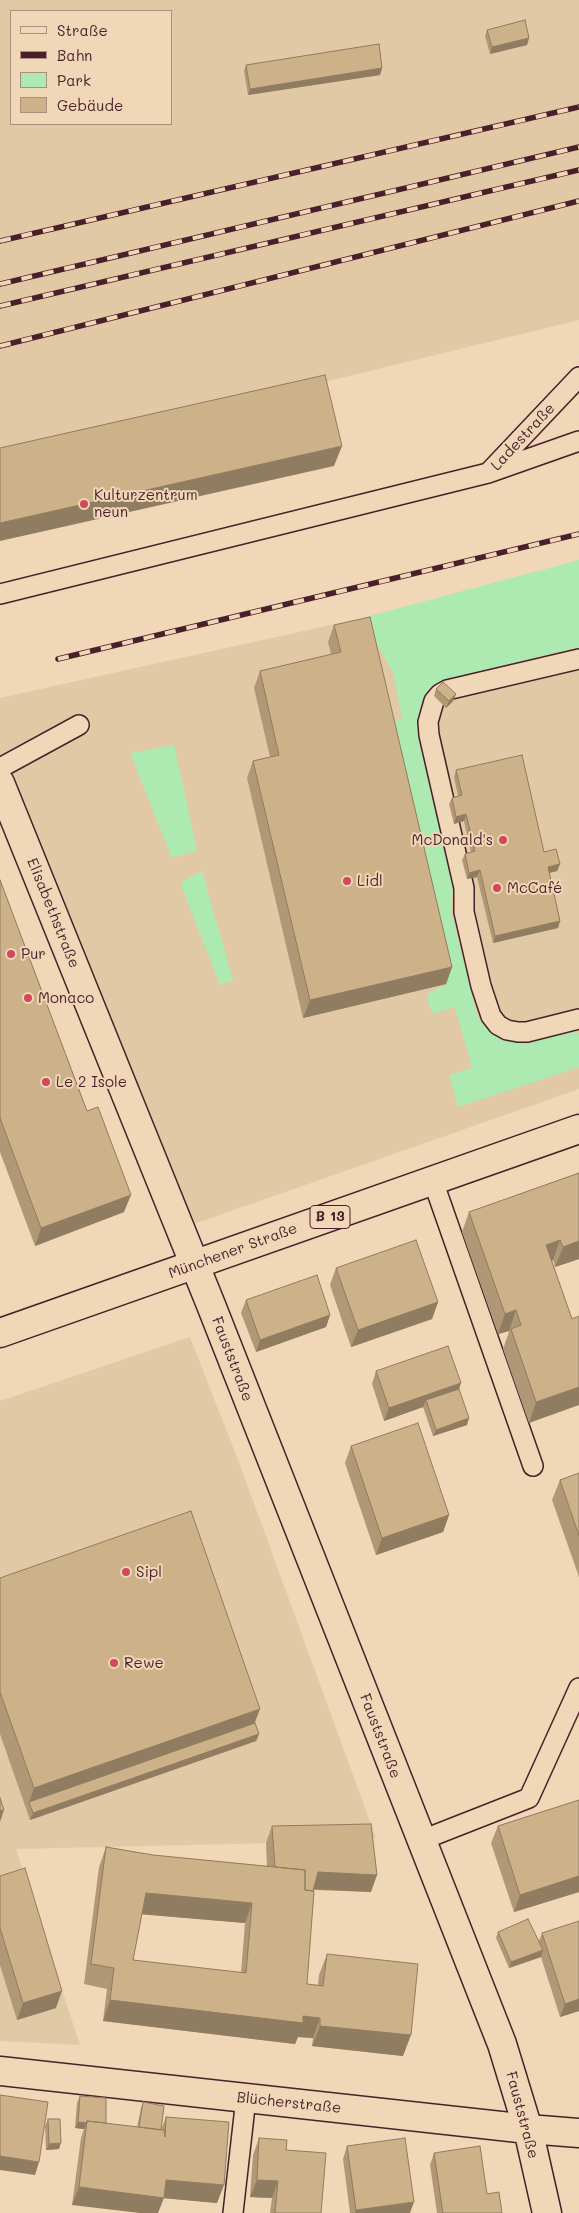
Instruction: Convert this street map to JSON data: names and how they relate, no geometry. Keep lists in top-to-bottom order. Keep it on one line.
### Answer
{"streets":{"street":["Elisabethstraße","B 13","Münchener Straße","Fauststraße","Blücherstraße"],"lane":["Ladestraße"]},"crossings":[["Elisabethstraße","Münchener Straße"],["Elisabethstraße","Fauststraße"],["Münchener Straße","Fauststraße"],["Fauststraße","Blücherstraße"]],"places":["Kulturzentrum neun","McDonald's","Lidl","McCafé","Pur","Monaco","Le 2 Isole","Sipl","Rewe"],"legend":["Straße","Bahn","Park","Gebäude"]}
